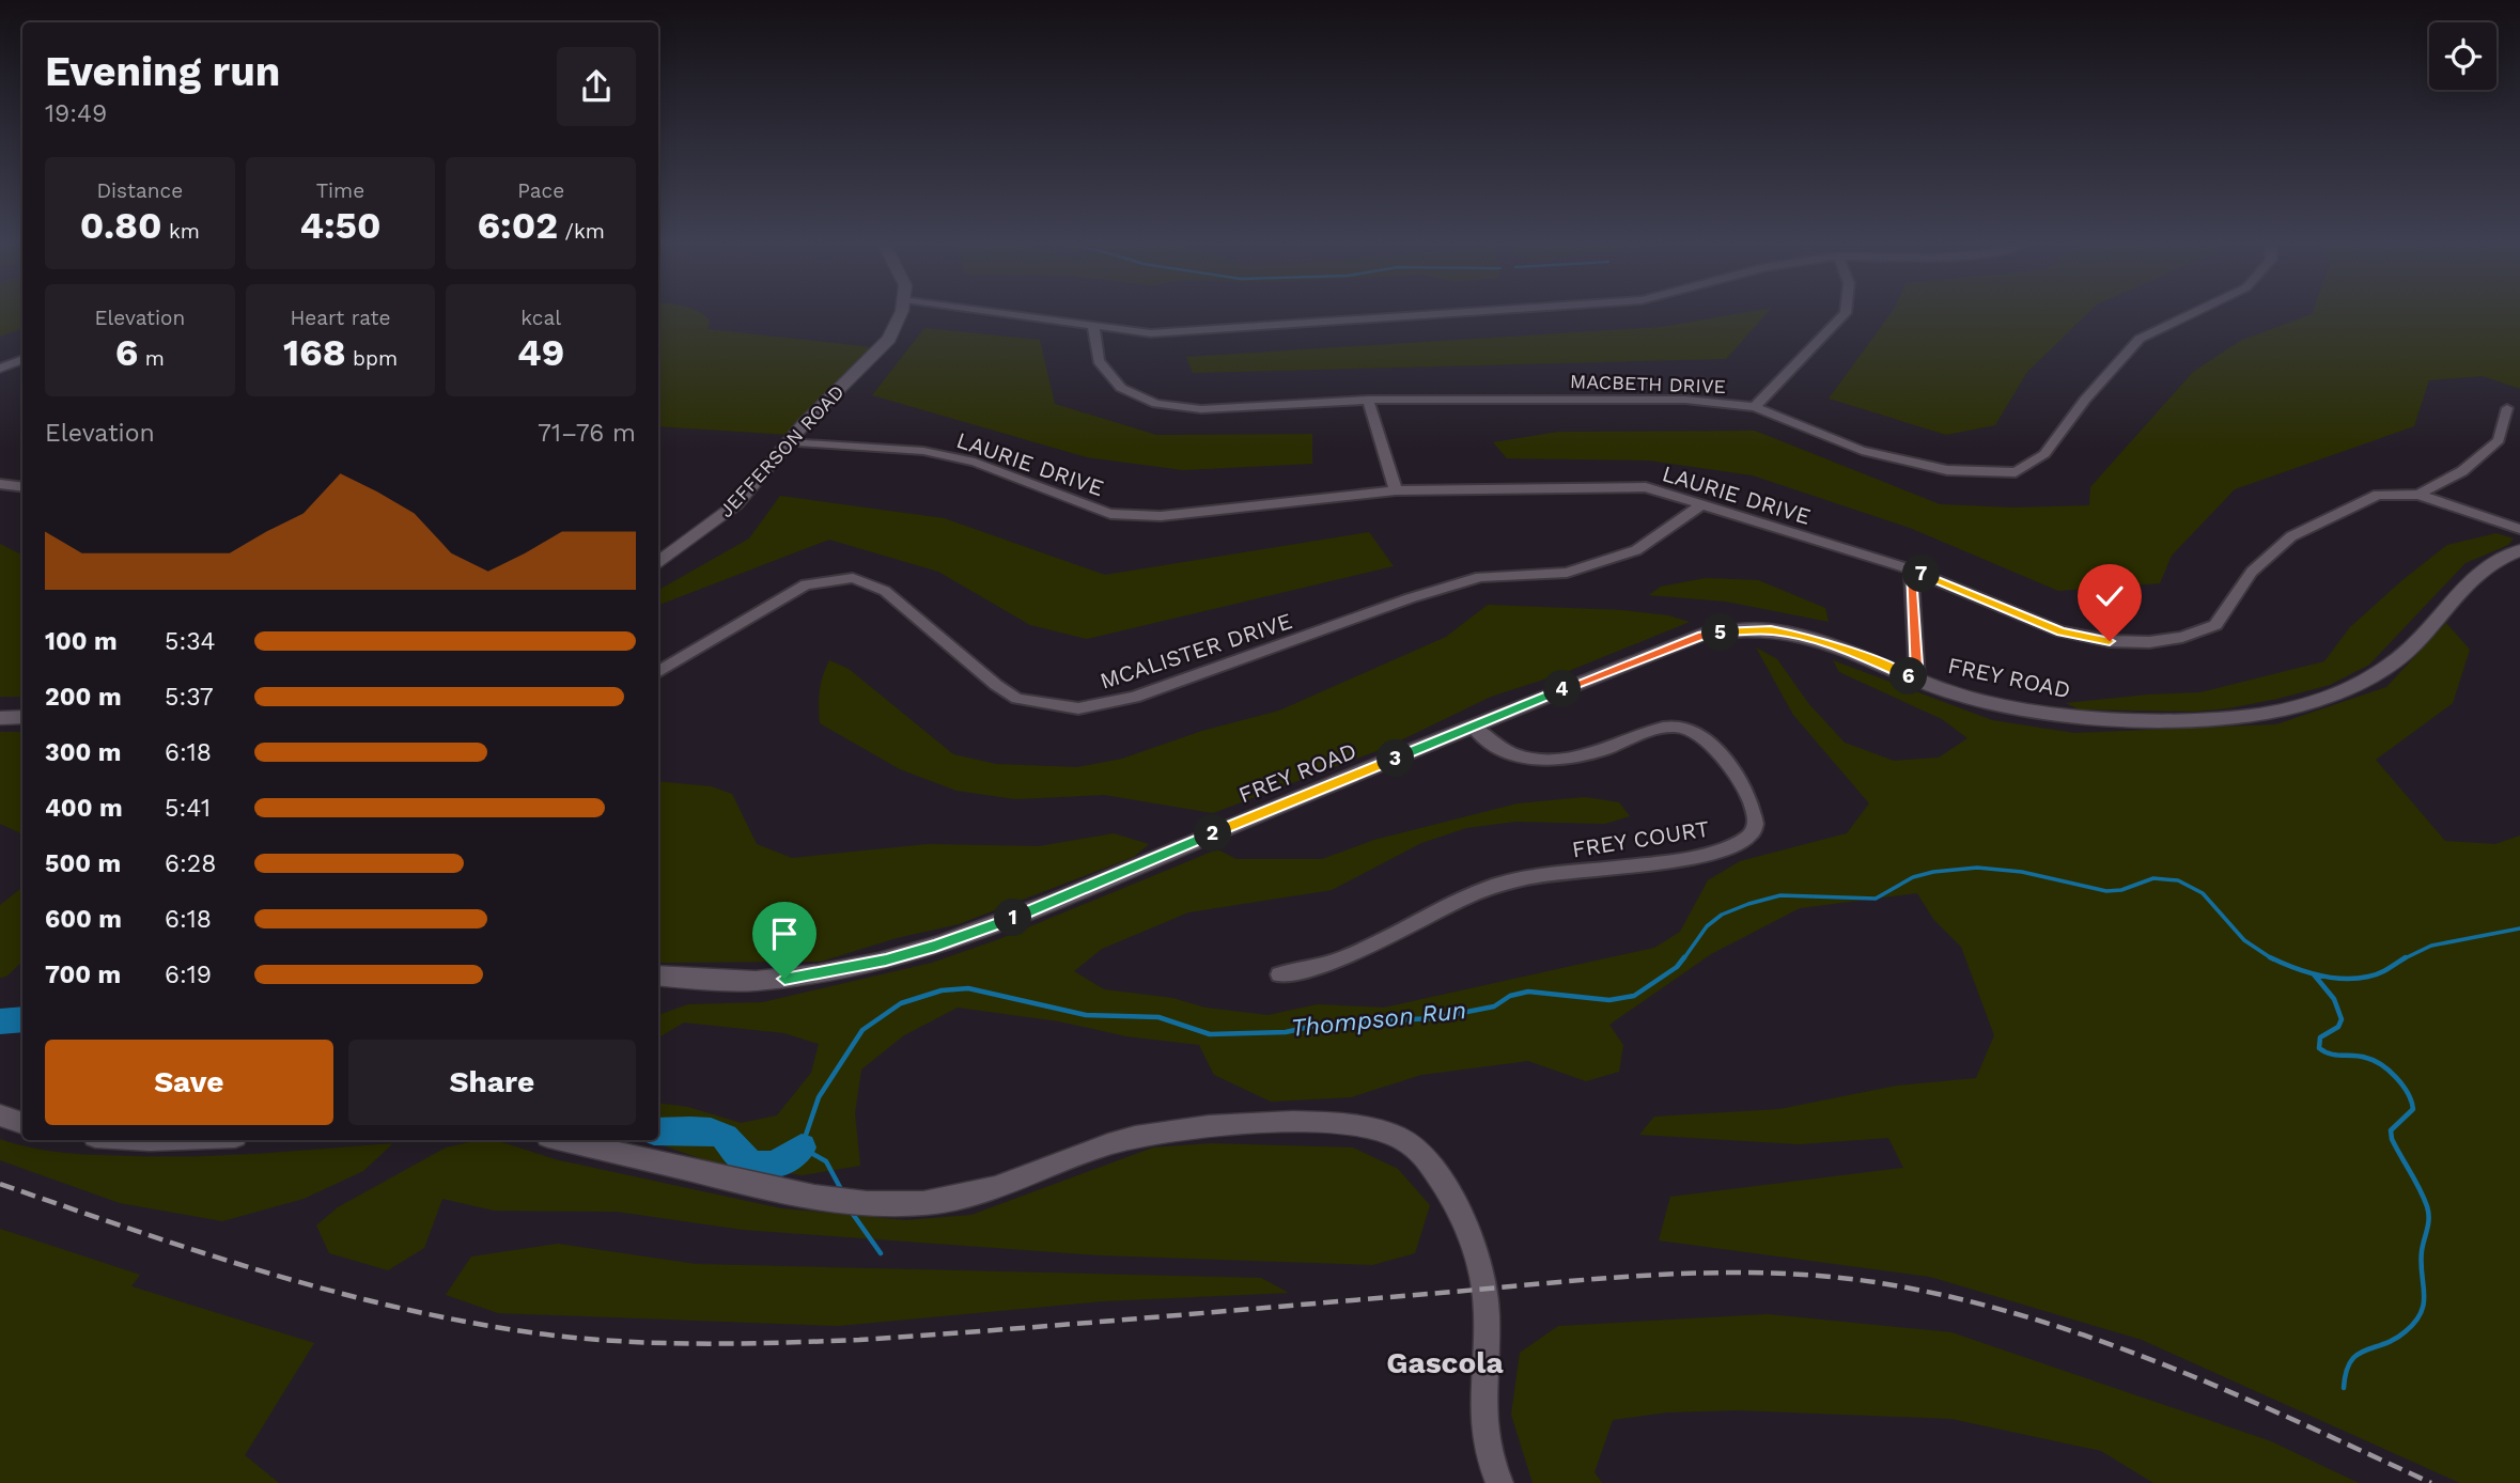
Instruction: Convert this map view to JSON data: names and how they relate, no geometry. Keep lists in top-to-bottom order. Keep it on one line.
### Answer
{"streets":{"street":["MACBETH DRIVE","JEFFERSON ROAD","LAURIE DRIVE","MCALISTER DRIVE","FREY ROAD","FREY COURT"]},"crossings":[["JEFFERSON ROAD","LAURIE DRIVE"],["LAURIE DRIVE","MCALISTER DRIVE"],["FREY ROAD","FREY COURT"]],"districts":["Gascola"],"water":["Thompson Run"],"page":{"heading":["Evening run","19:49"],"stats":[["Distance","0.80 km"],["Time","4:50"],["Pace","6:02 /km"],["Elevation","6 m"],["Heart rate","168 bpm"],["kcal","49"]],"chart":["Elevation","71–76 m"],"pins":["7","5","6","4","3","2","1"],"list":[{"name":"100 m","note":"5:34"},{"name":"200 m","note":"5:37"},{"name":"300 m","note":"6:18"},{"name":"400 m","note":"5:41"},{"name":"500 m","note":"6:28"},{"name":"600 m","note":"6:18"},{"name":"700 m","note":"6:19"}],"buttons":["Save","Share"]}}
